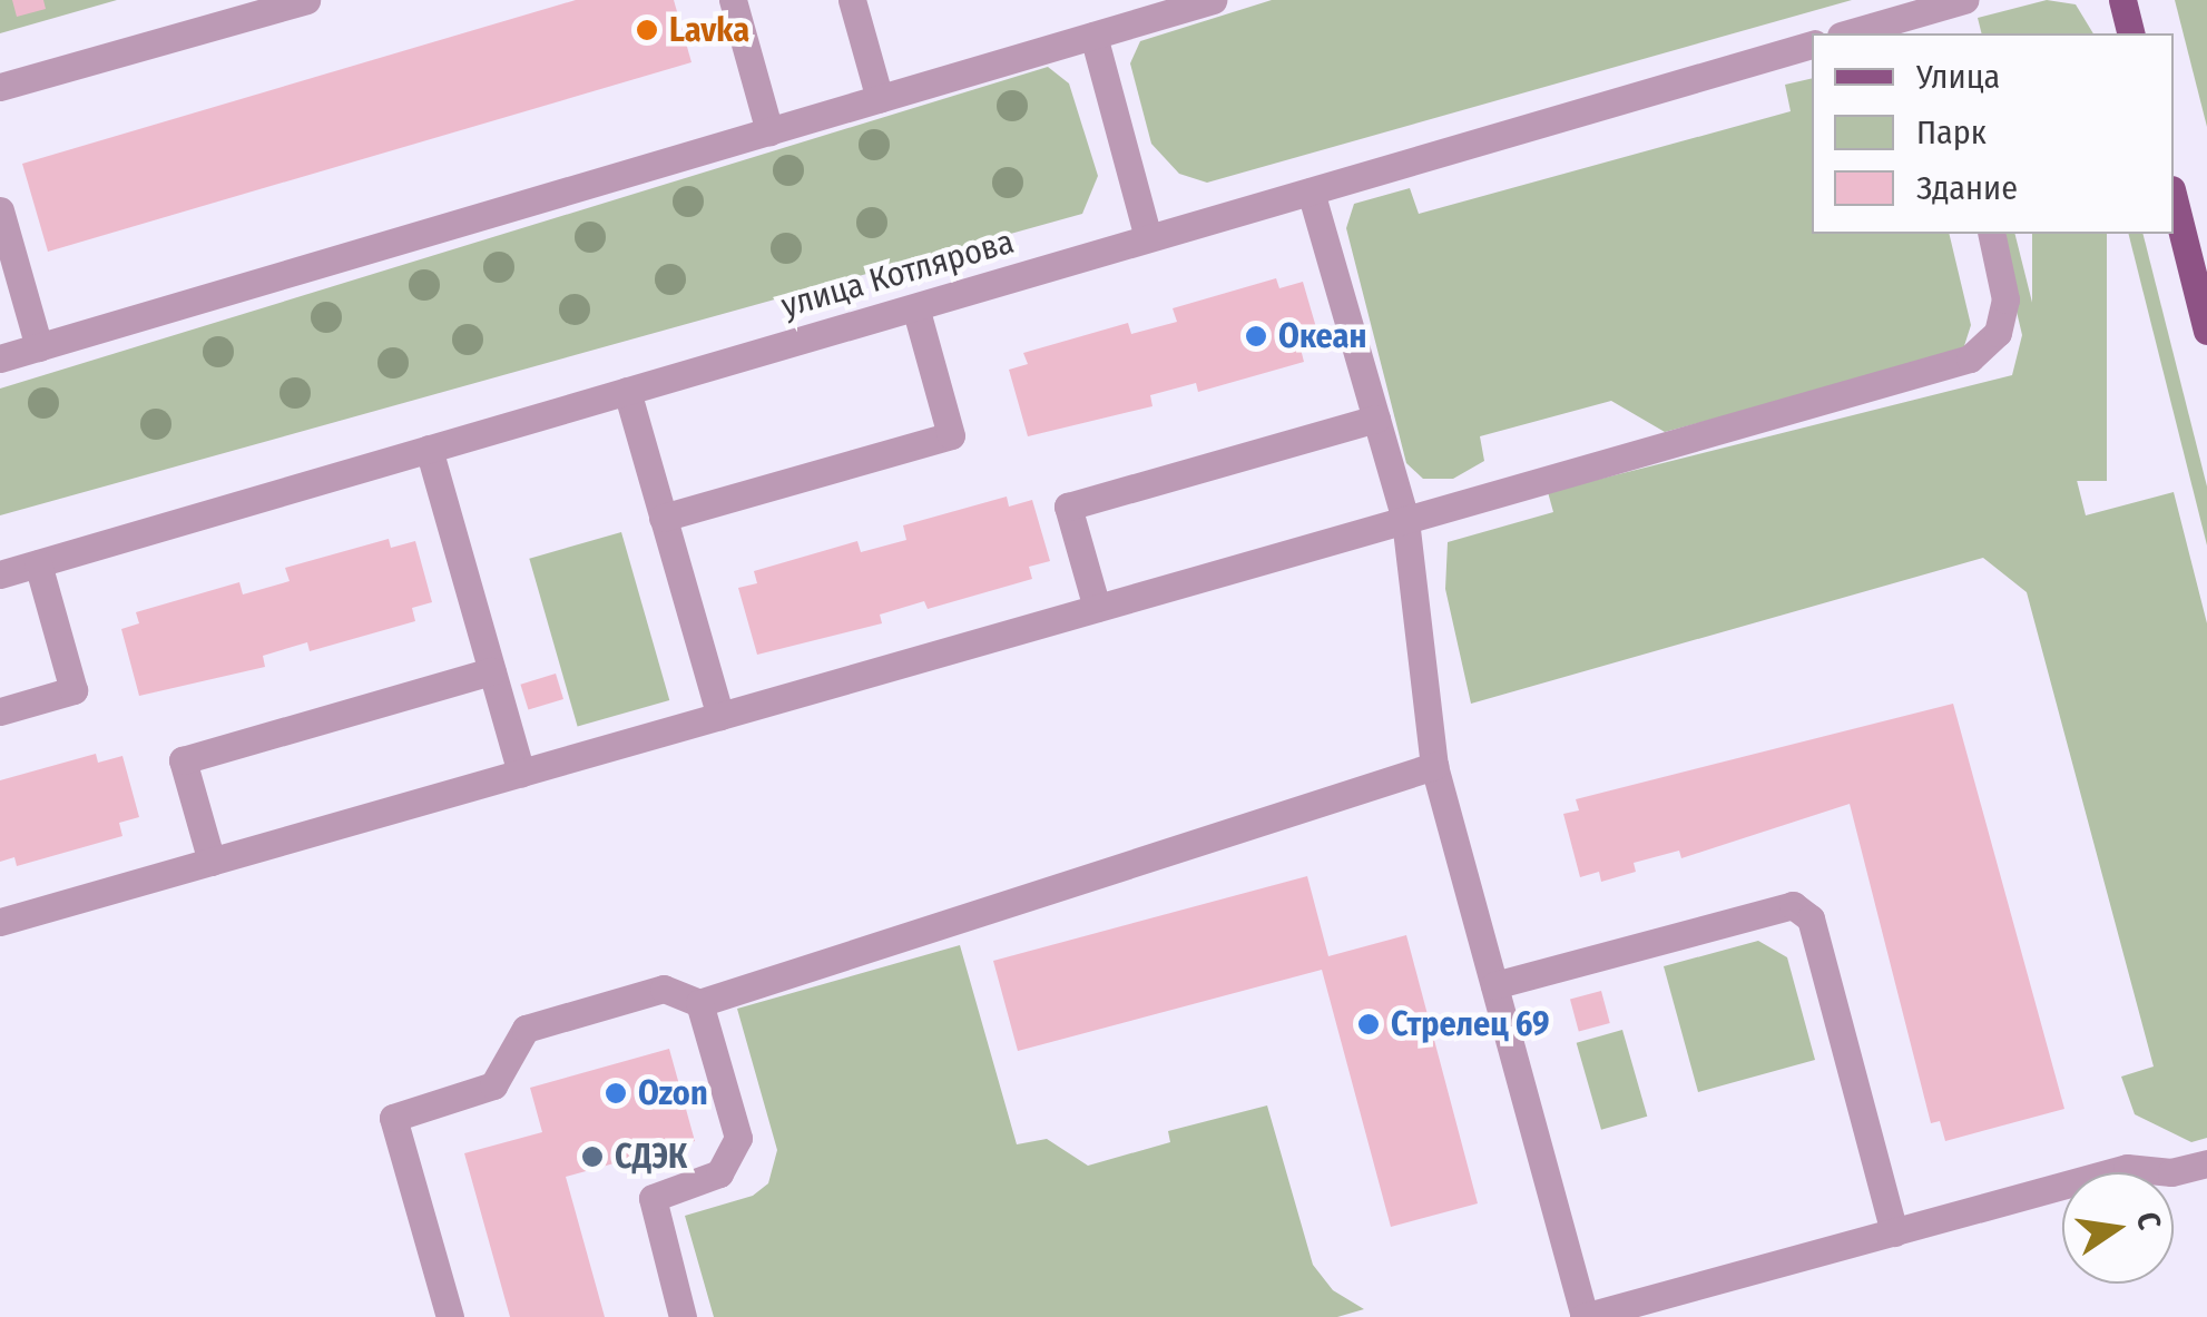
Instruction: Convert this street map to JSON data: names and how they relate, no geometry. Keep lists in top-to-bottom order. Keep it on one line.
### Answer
{"streets":{"street":["улица Котлярова"]},"places":["Lavka","Океан","Стрелец 69","Ozon","СДЭК"],"legend":["Улица","Парк","Здание"],"north":"right"}
